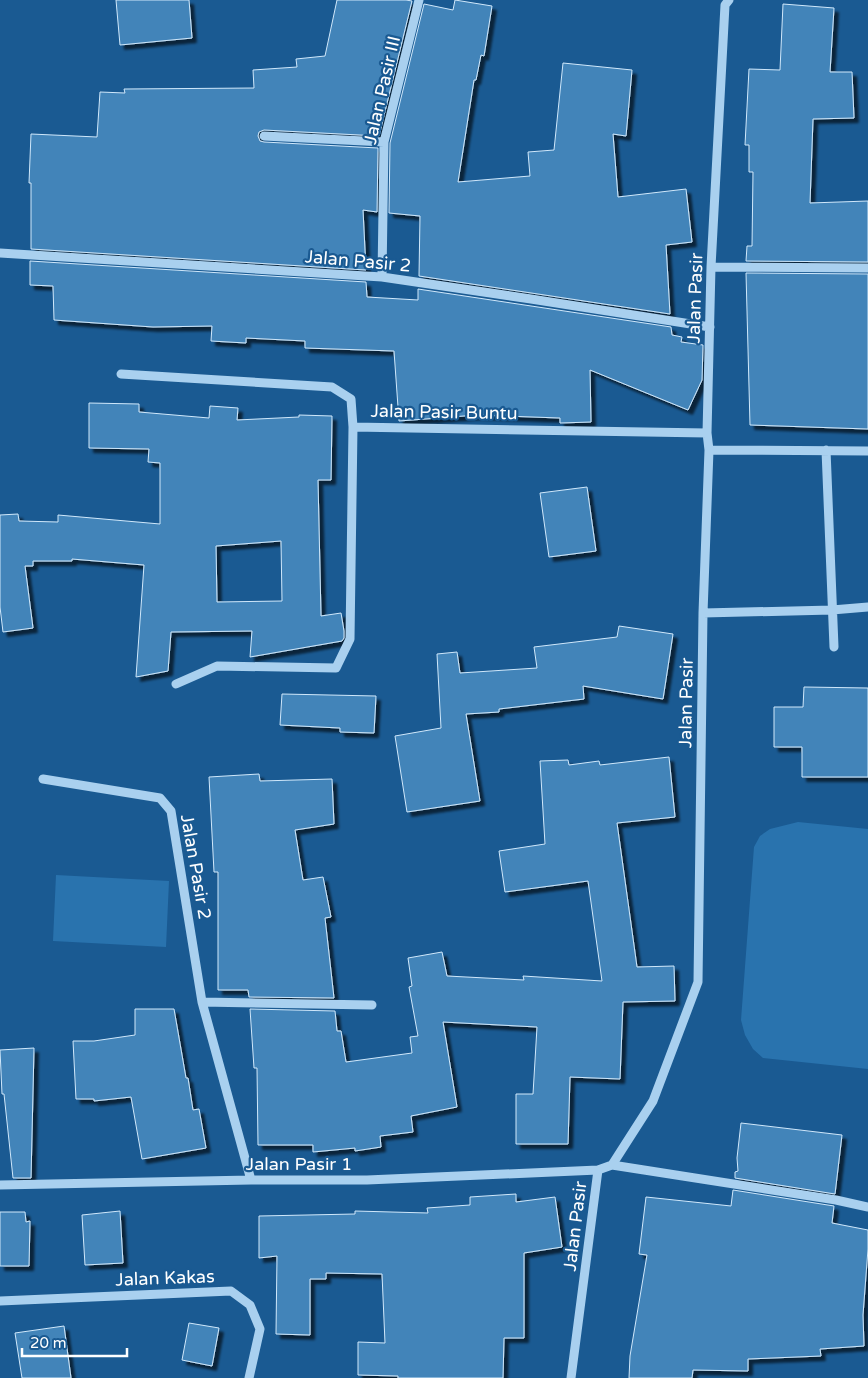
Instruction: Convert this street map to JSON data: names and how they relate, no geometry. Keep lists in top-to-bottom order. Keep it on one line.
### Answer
{"streets":{"street":["Jalan Pasir III","Jalan Pasir 2","Jalan Pasir","Jalan Pasir Buntu","Jalan Pasir 1","Jalan Kakas"]},"crossings":[["Jalan Pasir III","Jalan Pasir 2"],["Jalan Pasir 2","Jalan Pasir"],["Jalan Pasir 2","Jalan Pasir 1"],["Jalan Pasir","Jalan Pasir Buntu"],["Jalan Pasir","Jalan Pasir 1"]],"scale_bar":"20 m"}
